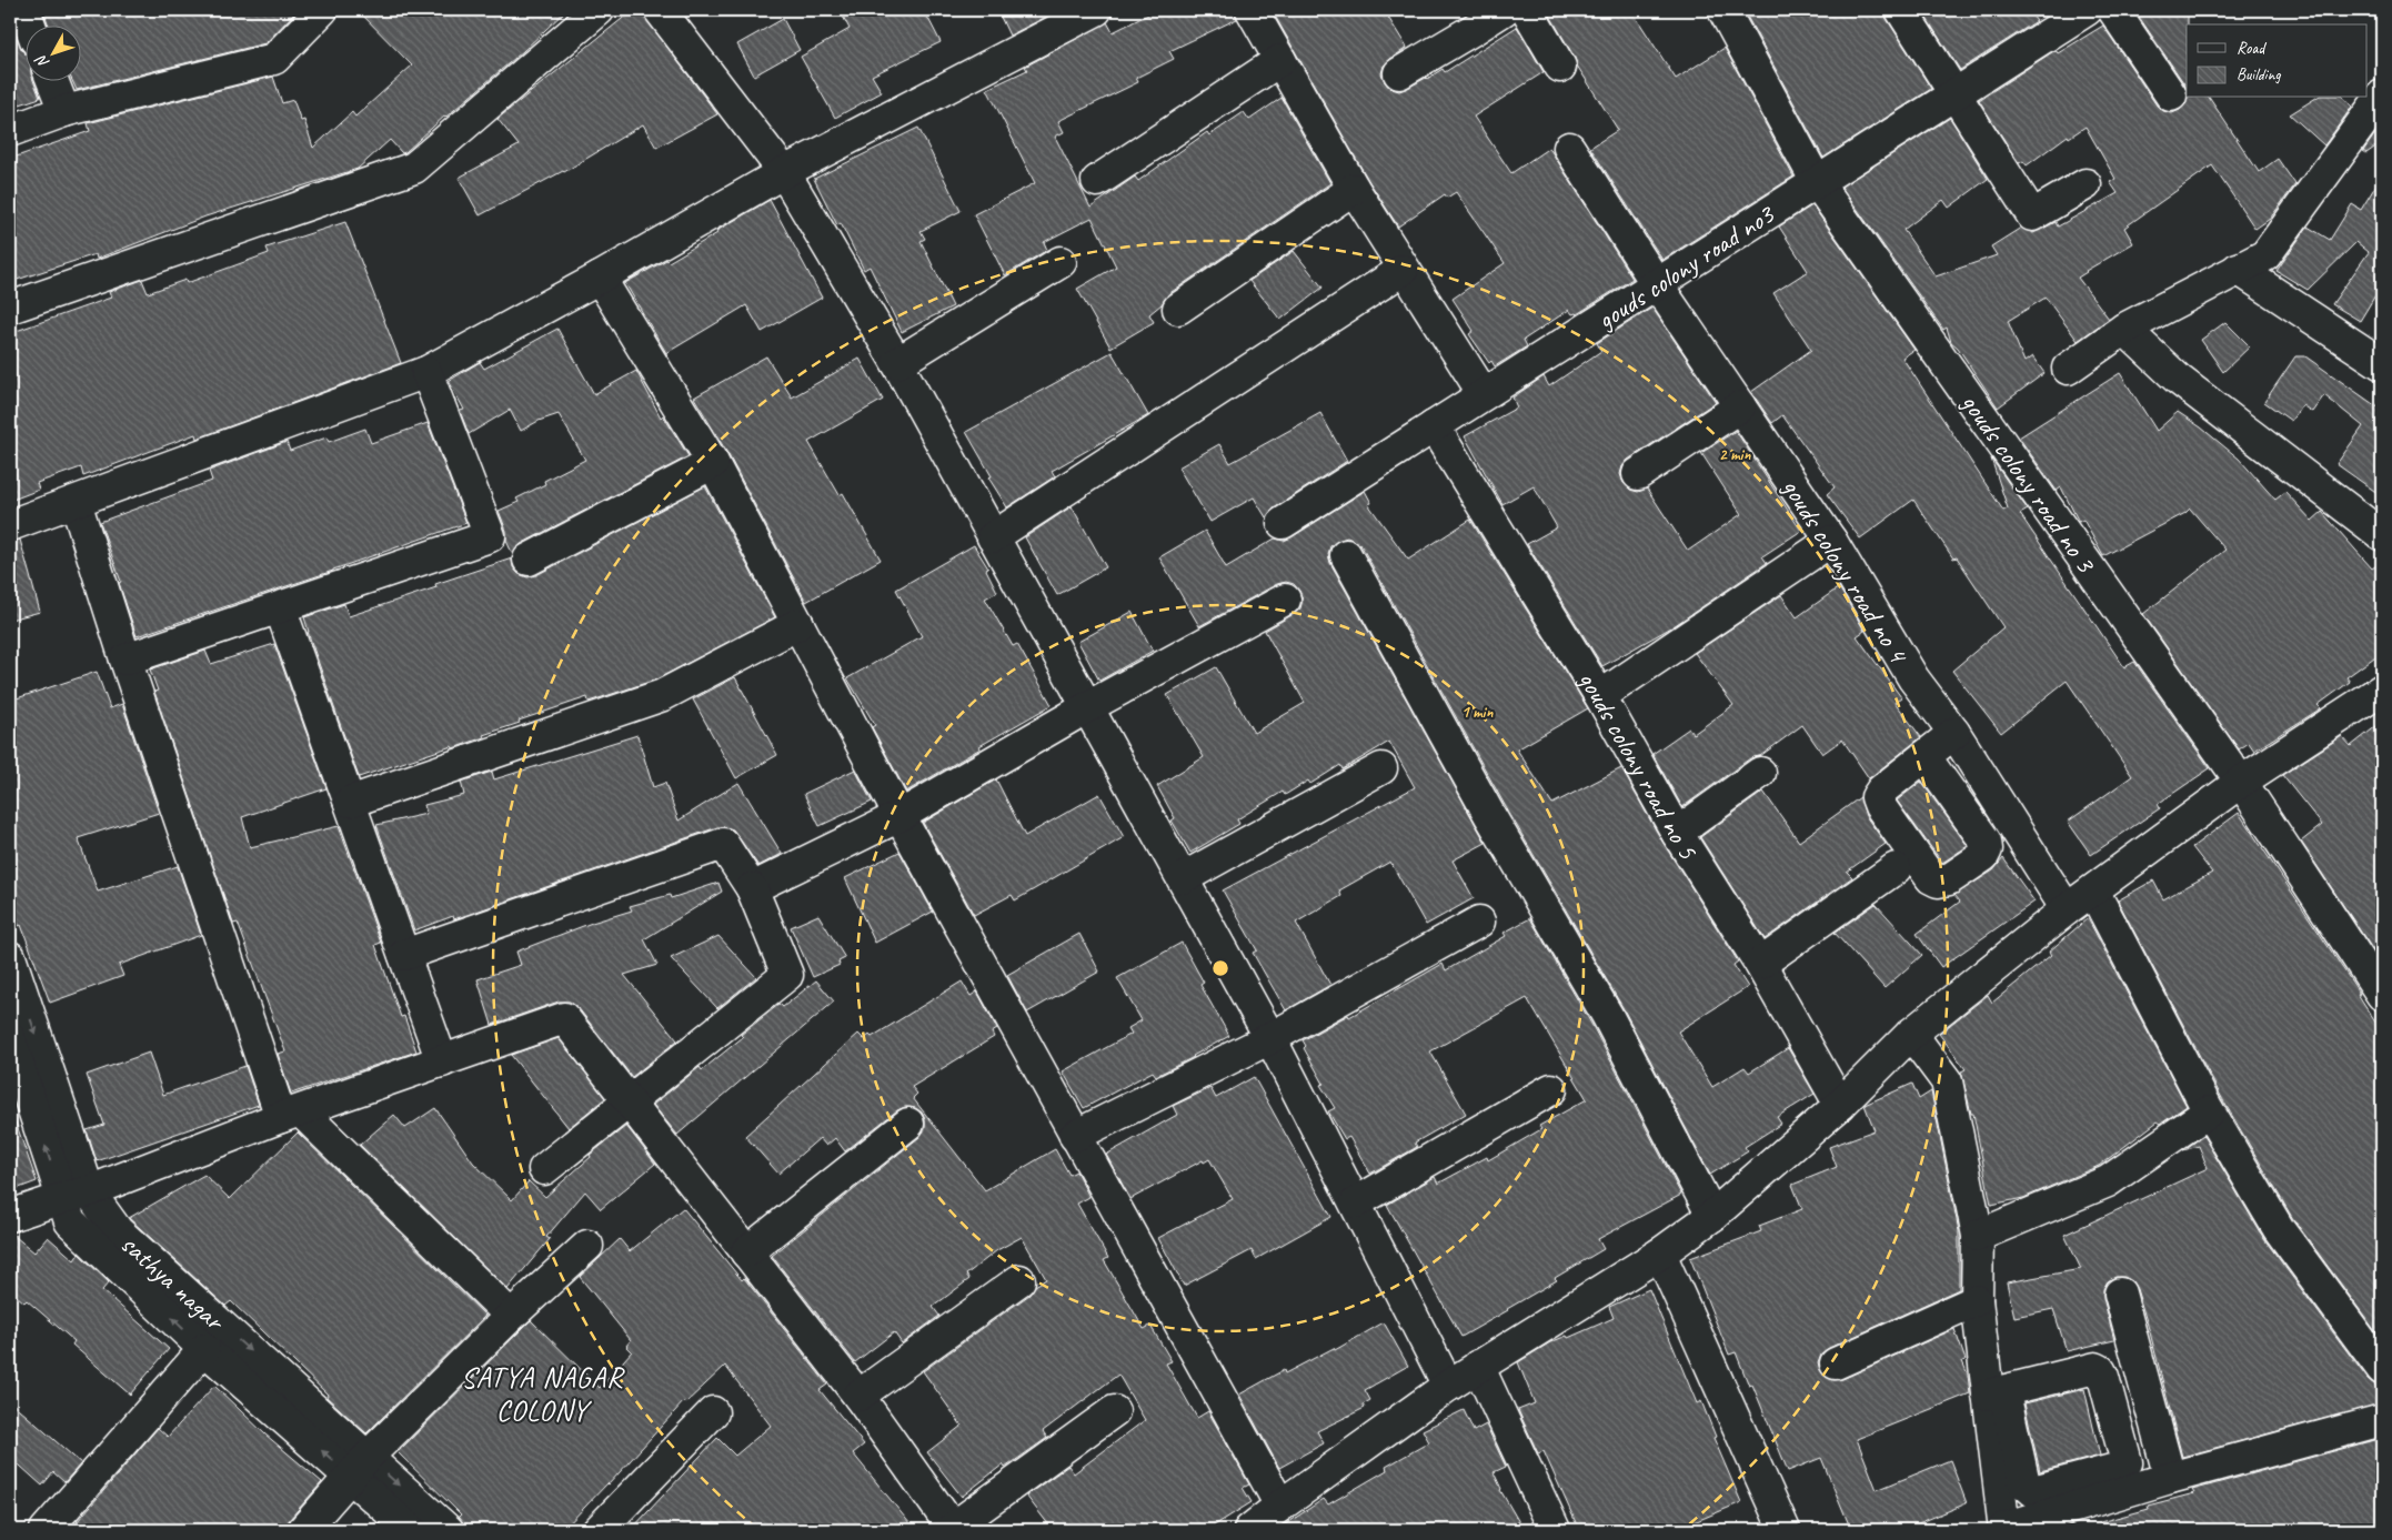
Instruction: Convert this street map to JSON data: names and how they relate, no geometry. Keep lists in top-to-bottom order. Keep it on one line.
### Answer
{"streets":{"street":["gouds colony road no3","gouds colony road no 3","gouds colony road no 4","gouds colony road no 5","sathya nagar"]},"crossings":[["gouds colony road no3","gouds colony road no 3"],["gouds colony road no3","gouds colony road no 4"],["gouds colony road no3","gouds colony road no 5"]],"districts":["SATYA NAGAR COLONY"],"legend":["Road","Building"],"north":"bottom left","rings":["2 min","1 min"]}
